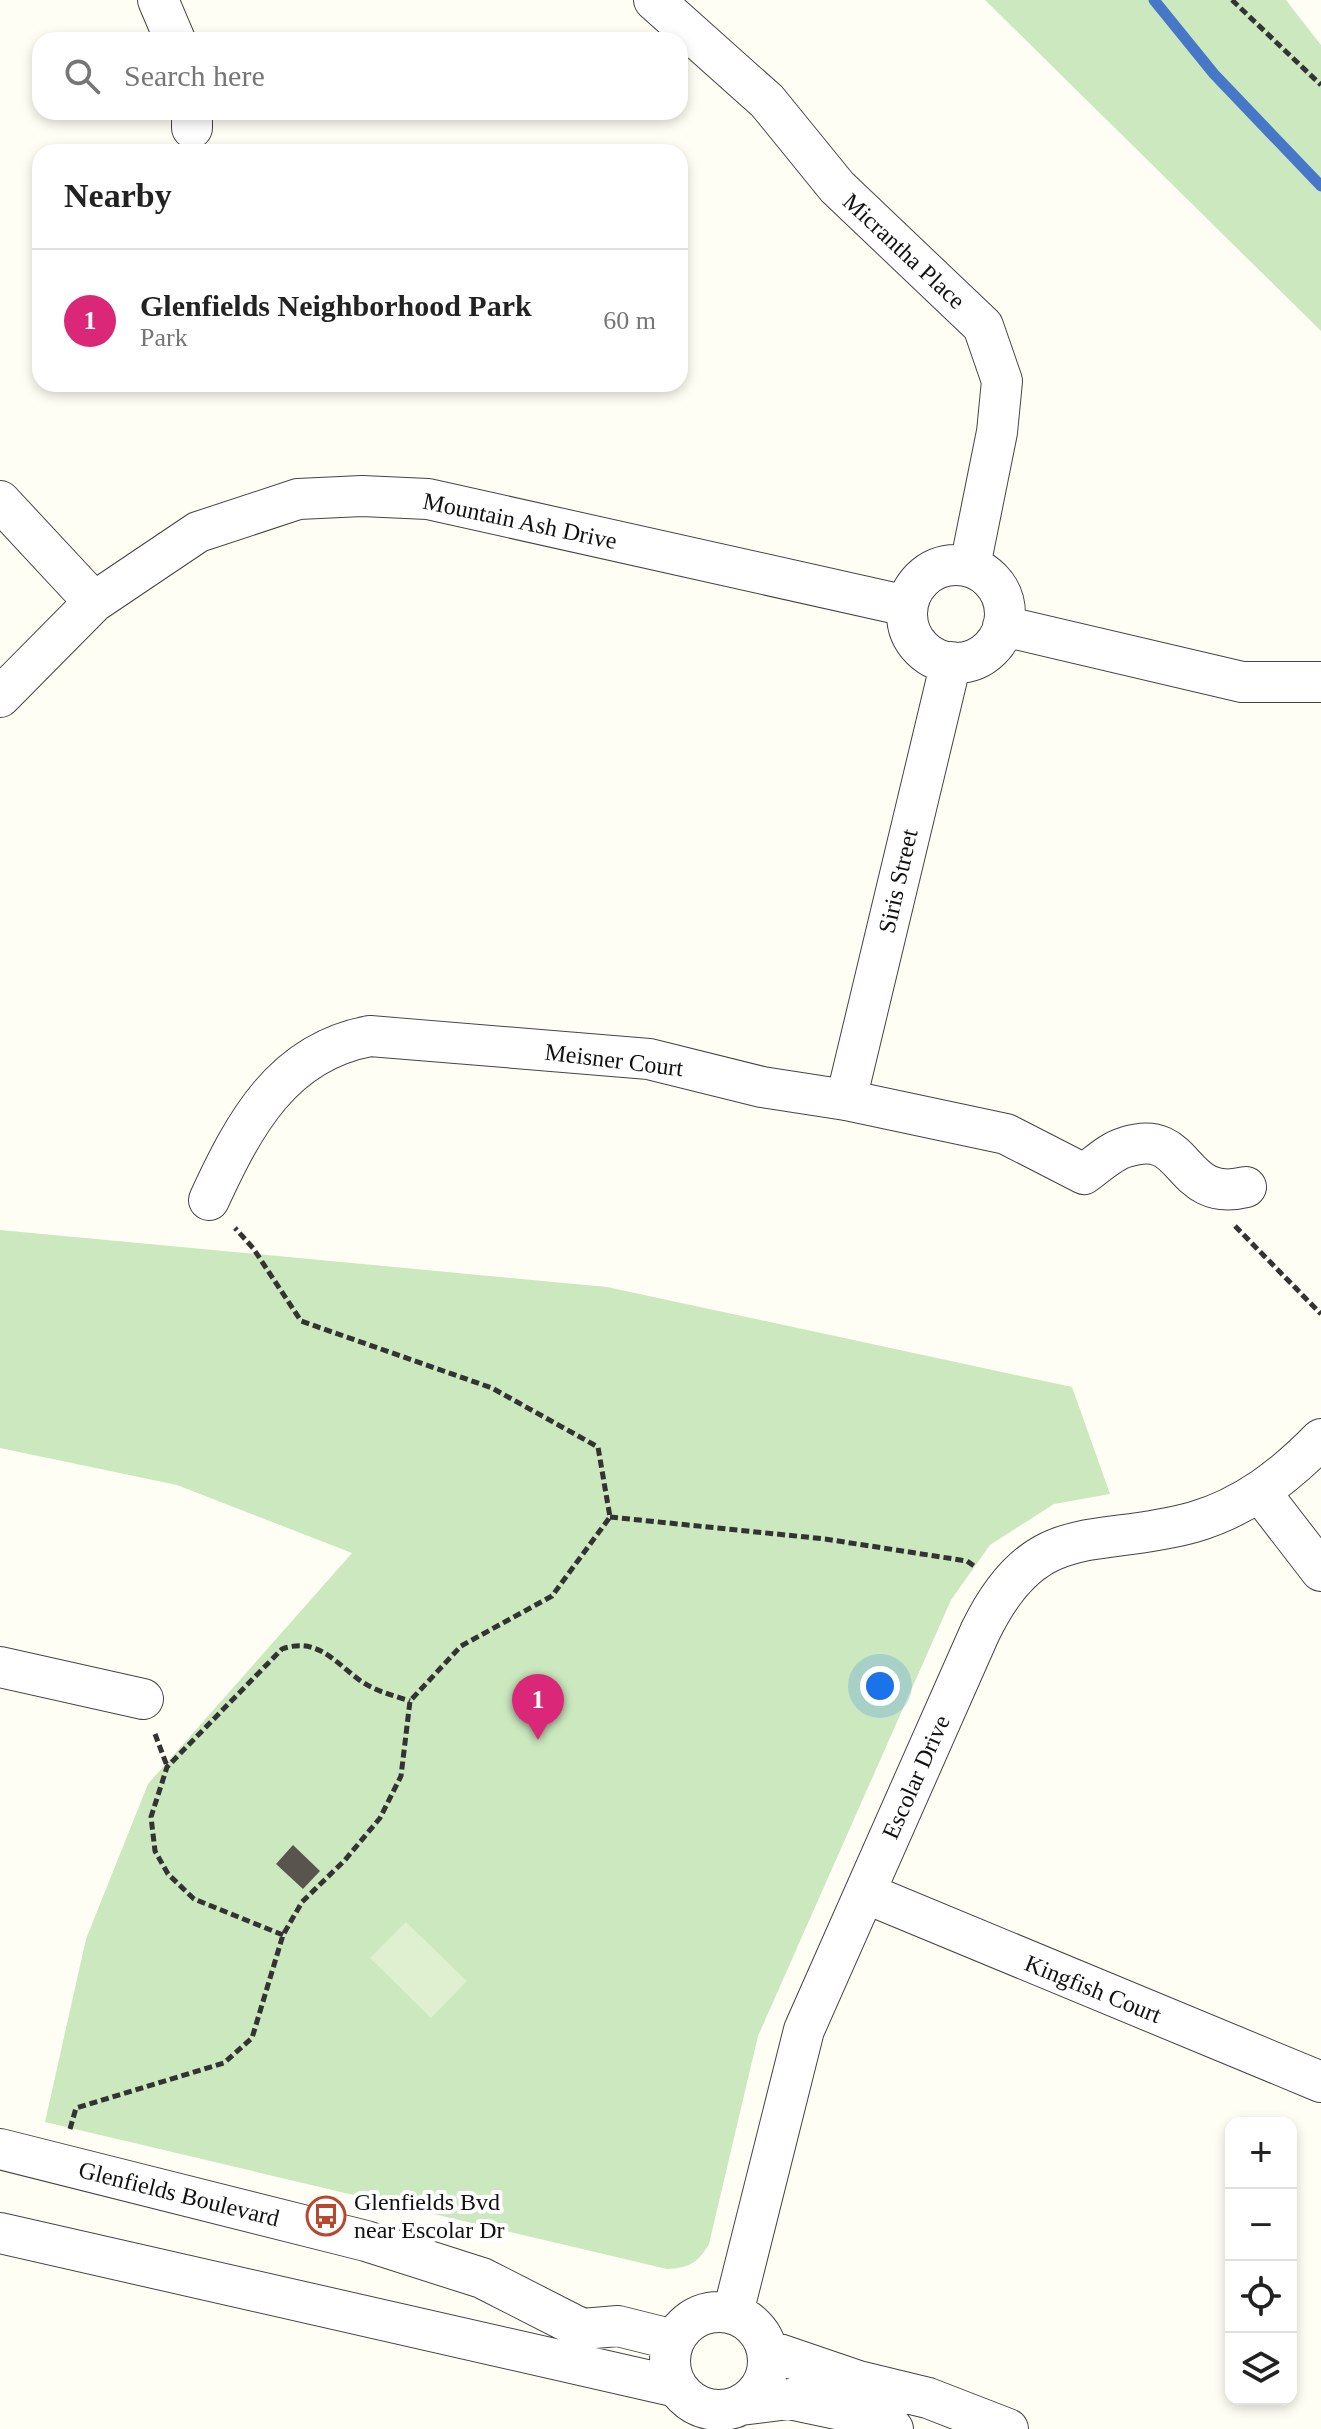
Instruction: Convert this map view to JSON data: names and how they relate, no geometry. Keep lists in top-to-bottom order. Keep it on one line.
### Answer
{"streets":{"street":["Micrantha Place","Mountain Ash Drive","Siris Street","Meisner Court","Escolar Drive","Kingfish Court","Glenfields Boulevard"]},"crossings":[["Micrantha Place","Mountain Ash Drive"],["Micrantha Place","Siris Street"],["Mountain Ash Drive","Siris Street"],["Siris Street","Meisner Court"],["Escolar Drive","Kingfish Court"],["Escolar Drive","Glenfields Boulevard"]],"places":{"bus stop":["Glenfields Bvd near Escolar Dr"]},"page":{"search":"Search here","heading":"Nearby","list":[{"mark":"1","name":"Glenfields Neighborhood Park","note":"Park","value":"60 m"}],"pins":"1","map_buttons":["+","−"]}}
